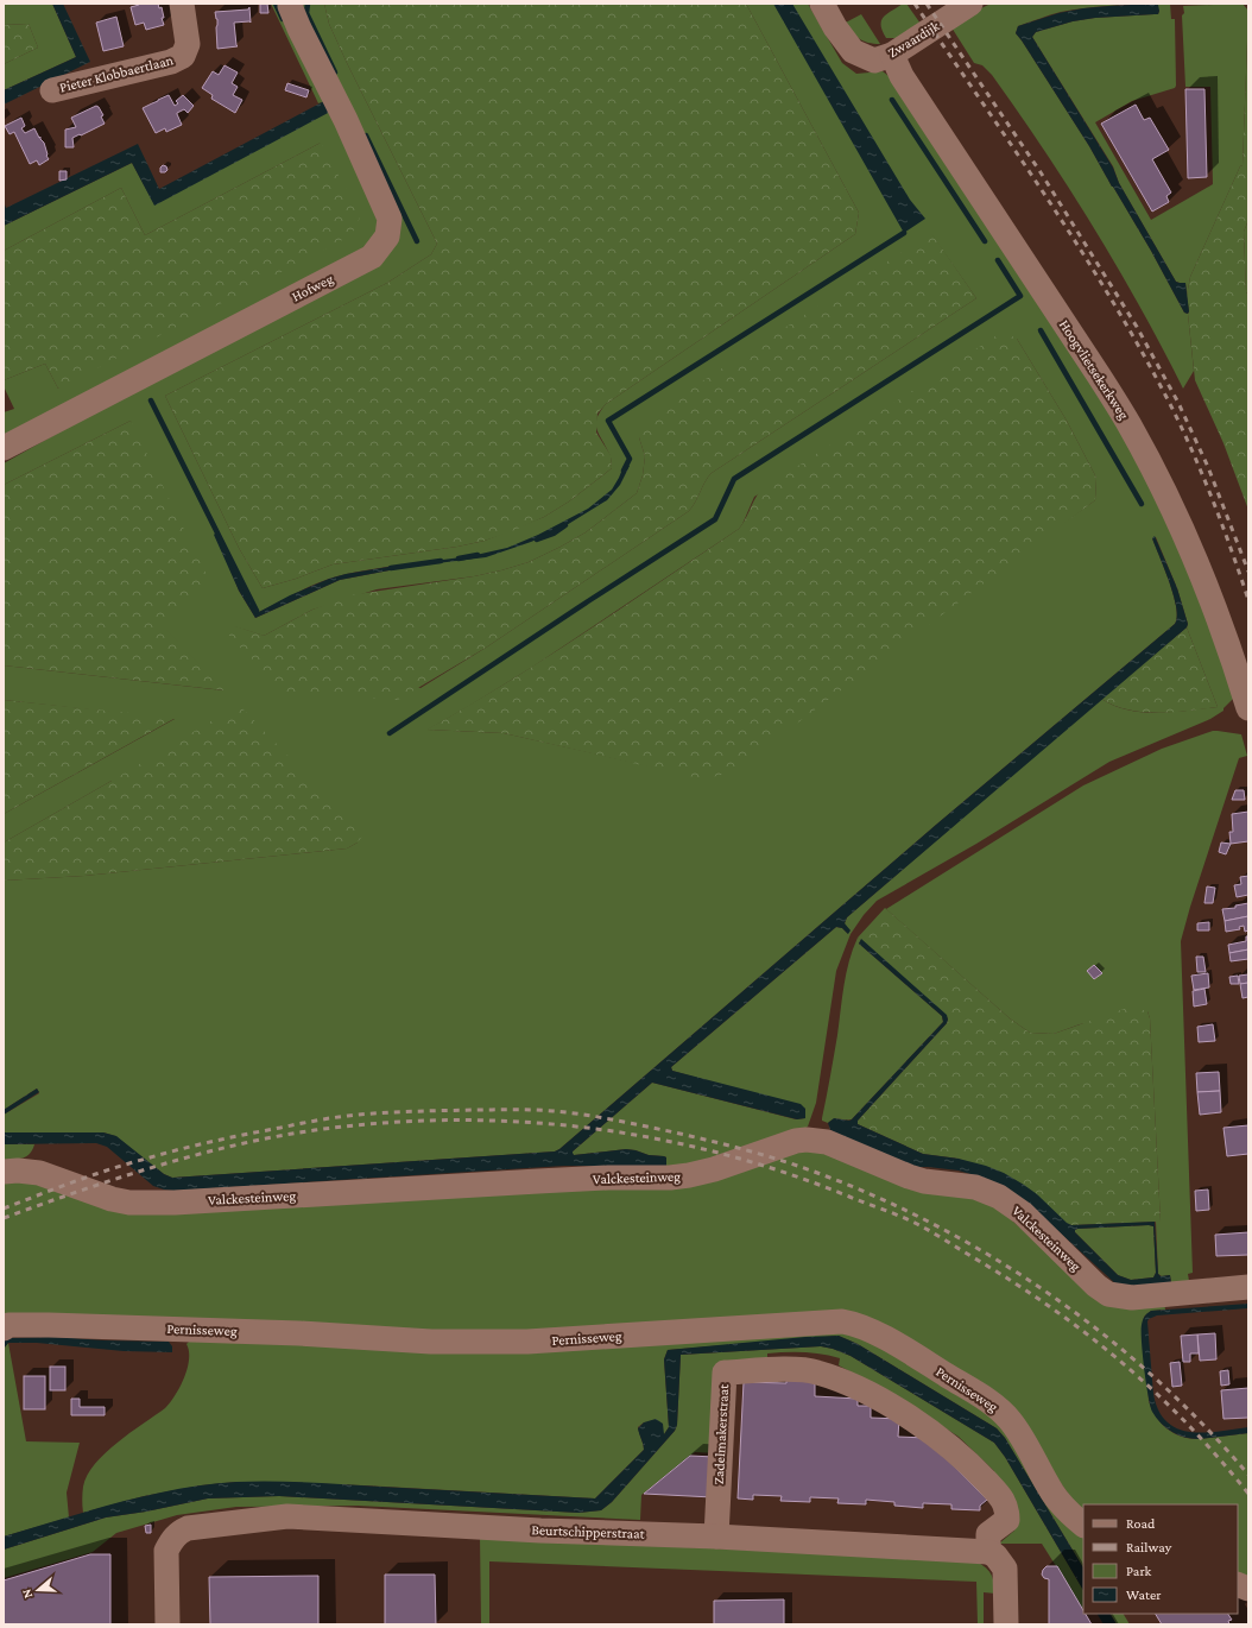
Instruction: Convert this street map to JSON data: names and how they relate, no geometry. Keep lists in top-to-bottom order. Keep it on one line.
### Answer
{"streets":{"street":["Zwaardijk","Pieter Klobbaertlaan","Hofweg","Hoogvlietsekerkweg","Valckesteinweg","Pernisseweg","Zadelmakerstraat","Beurtschipperstraat"]},"crossings":[["Zwaardijk","Hoogvlietsekerkweg"],["Zadelmakerstraat","Beurtschipperstraat"]],"legend":["Road","Railway","Park","Water"],"north":"left"}
